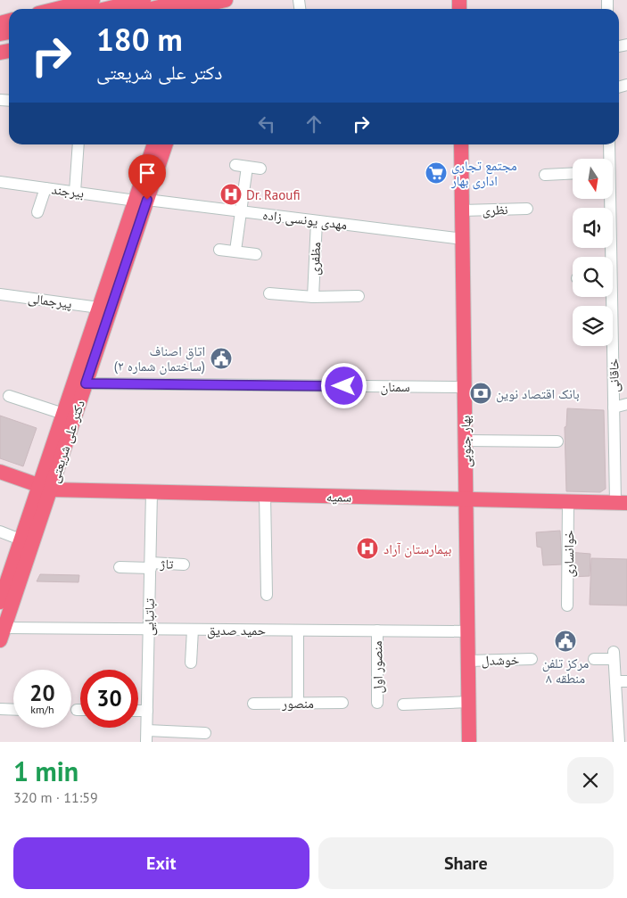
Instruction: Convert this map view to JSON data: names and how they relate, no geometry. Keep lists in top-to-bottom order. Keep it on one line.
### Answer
{"streets":{"main road":["دکتر علی شریعتی","بهار جنوبی","سمیه"],"street":["بیرجند","نظری","مهدی یونسی زاده","مظفری","پیرجمالی","خاقانی","سمنان","خوانساری","تاژ","تباتبایی","حمید صدیق","خوشدل","منصور اول","منصور"]},"crossings":[["بیرجند","مهدی یونسی زاده"],["بیرجند","دکتر علی شریعتی"],["نظری","بهار جنوبی"],["مهدی یونسی زاده","مظفری"],["مهدی یونسی زاده","دکتر علی شریعتی"],["مهدی یونسی زاده","بهار جنوبی"],["پیرجمالی","دکتر علی شریعتی"],["خاقانی","سمیه"],["سمنان","دکتر علی شریعتی"],["سمنان","بهار جنوبی"],["دکتر علی شریعتی","سمیه"],["دکتر علی شریعتی","حمید صدیق"],["بهار جنوبی","سمیه"],["بهار جنوبی","حمید صدیق"],["بهار جنوبی","خوشدل"],["سمیه","خوانساری"],["سمیه","تباتبایی"],["تاژ","تباتبایی"],["تباتبایی","حمید صدیق"],["حمید صدیق","منصور اول"]],"places":{"supermarket":["مجتمع تجاری اداری بهار"],"hospital":["Dr. Raoufi","بیمارستان آراد"],"public building":["اتاق اصناف (ساختمان شماره ۲)","مرکز تلفن منطقه ۸"],"bank":["بانک اقتصاد نوین"]},"north":"bottom","page":{"turn":["180 m","دکتر علی شریعتی"],"speed":"20 km/h","limit":"30","heading":["1 min","320 m · 11:59"],"buttons":["Exit","Share"]}}
